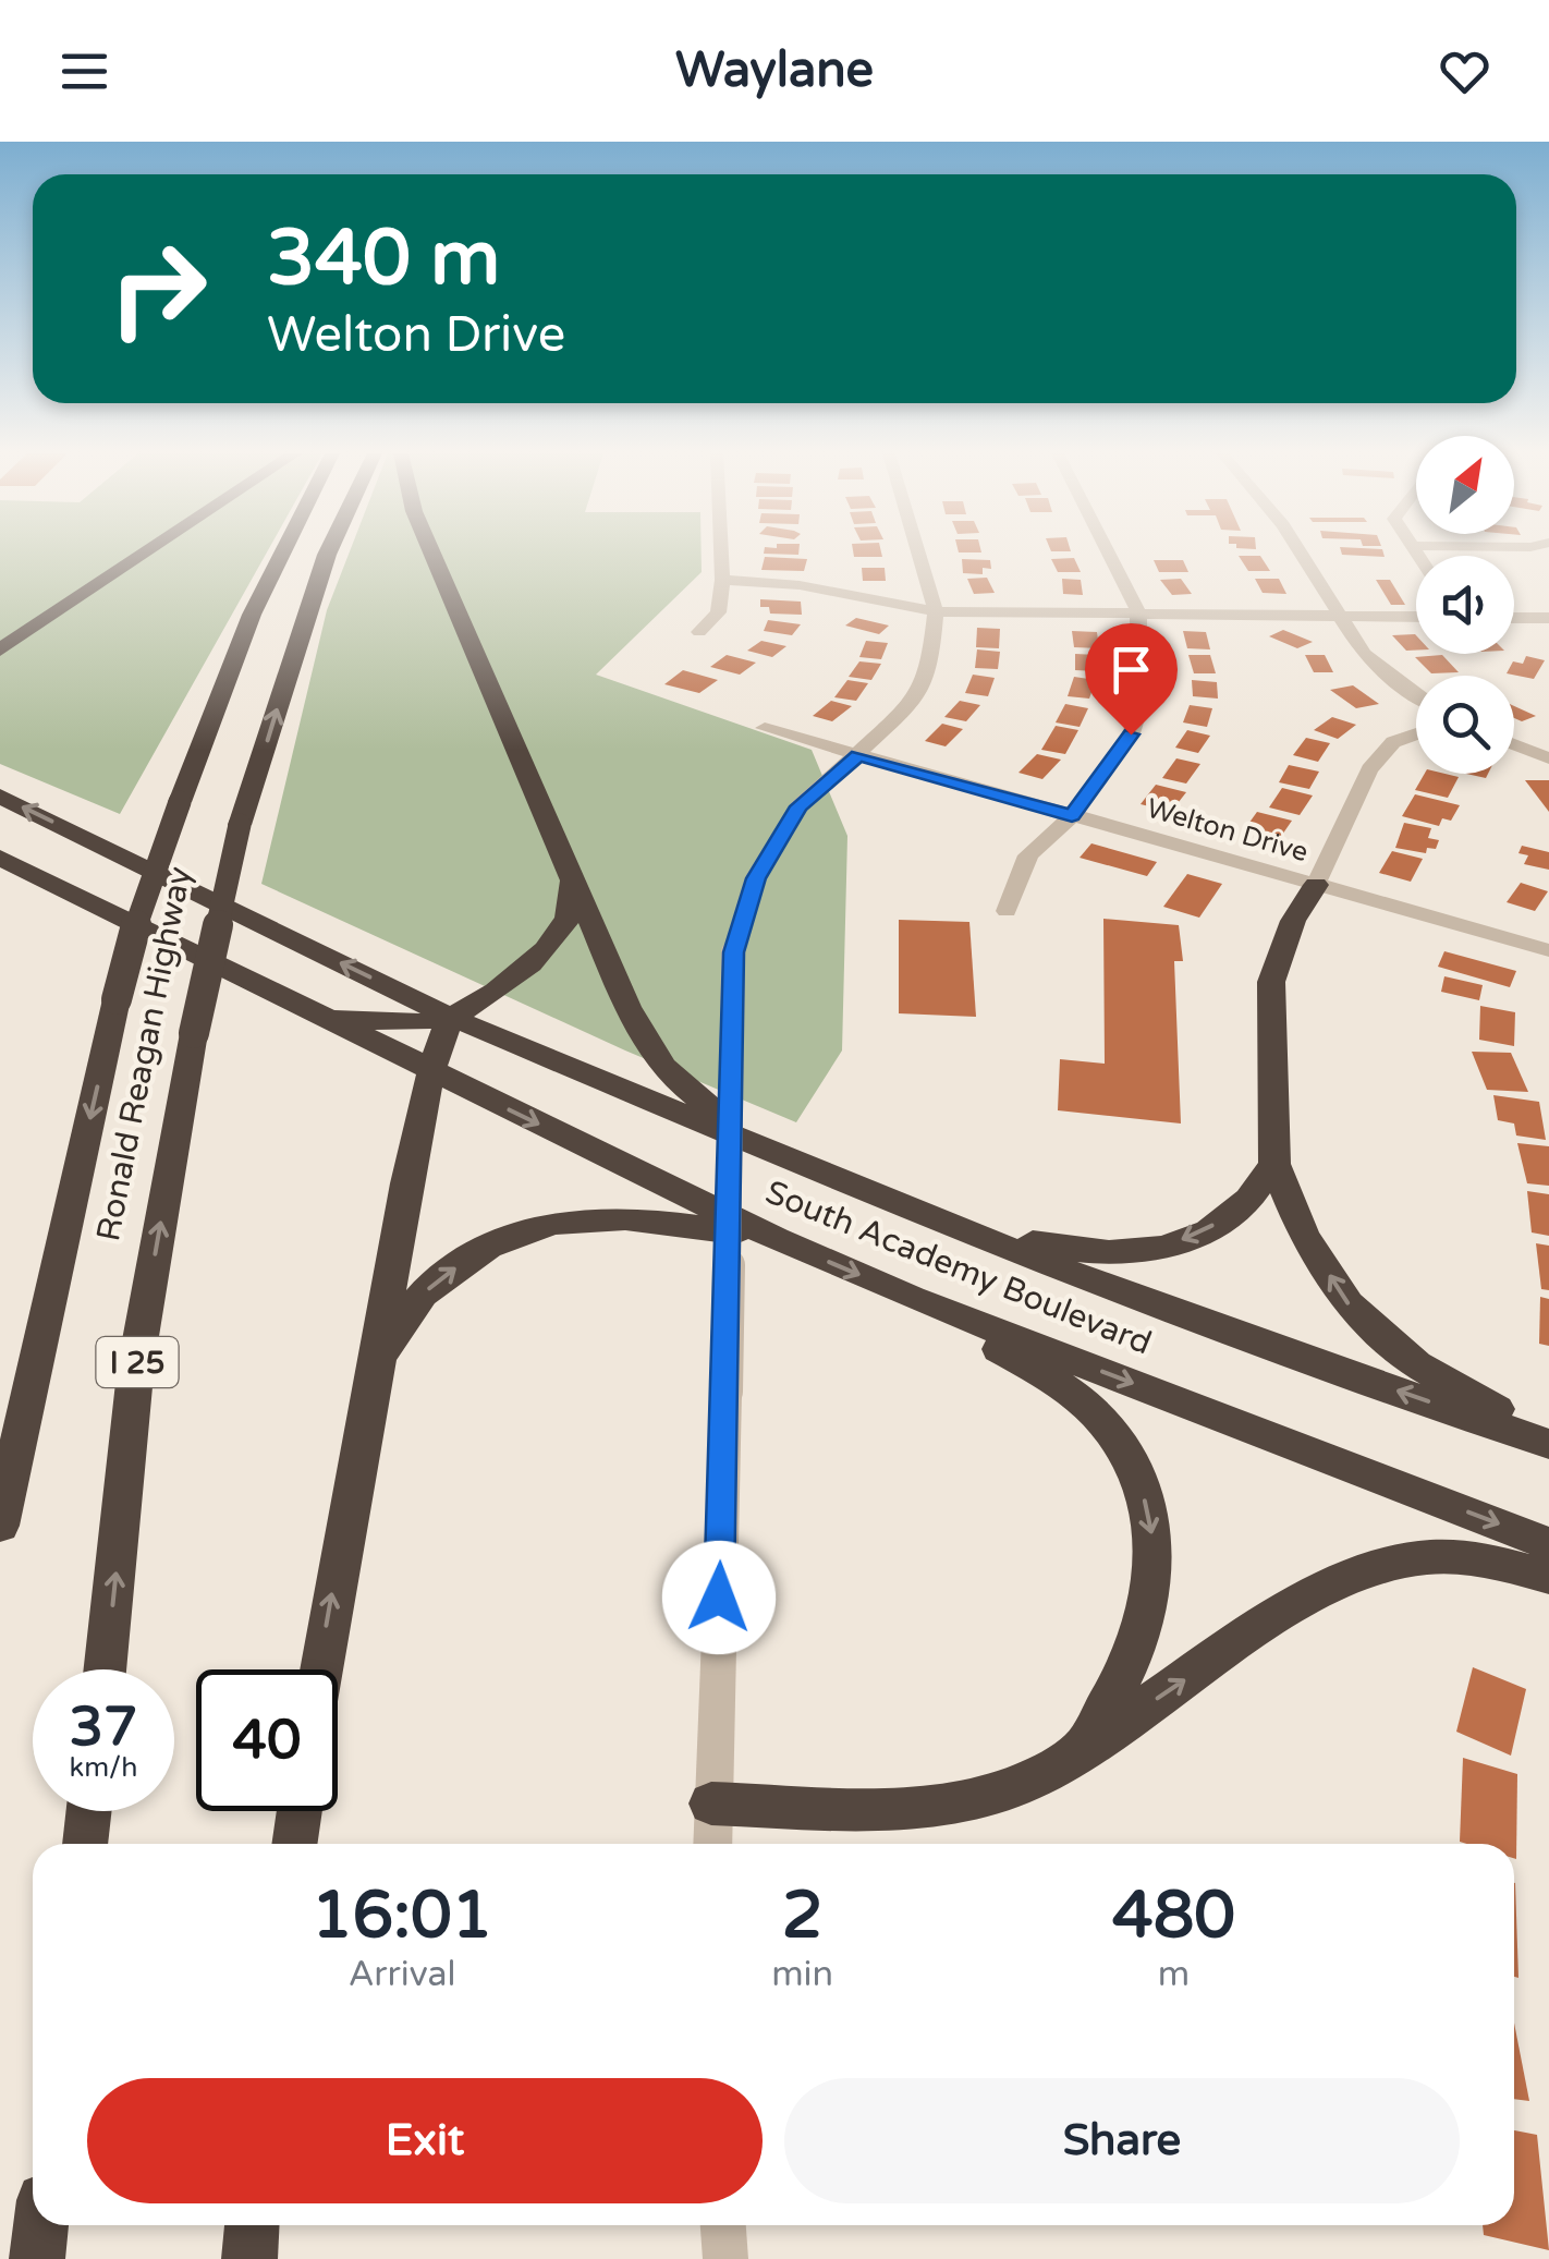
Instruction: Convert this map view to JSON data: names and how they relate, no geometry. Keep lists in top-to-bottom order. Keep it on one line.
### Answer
{"streets":{"highway":["Ronald Reagan Highway","South Academy Boulevard","I 25"],"street":["Welton Drive"]},"north":"top right","page":{"header":"Waylane","turn":["340 m","Welton Drive"],"speed":"37 km/h","limit":"40","eta":["16:01","Arrival","2","min","480","m"],"buttons":["Exit","Share"]}}
